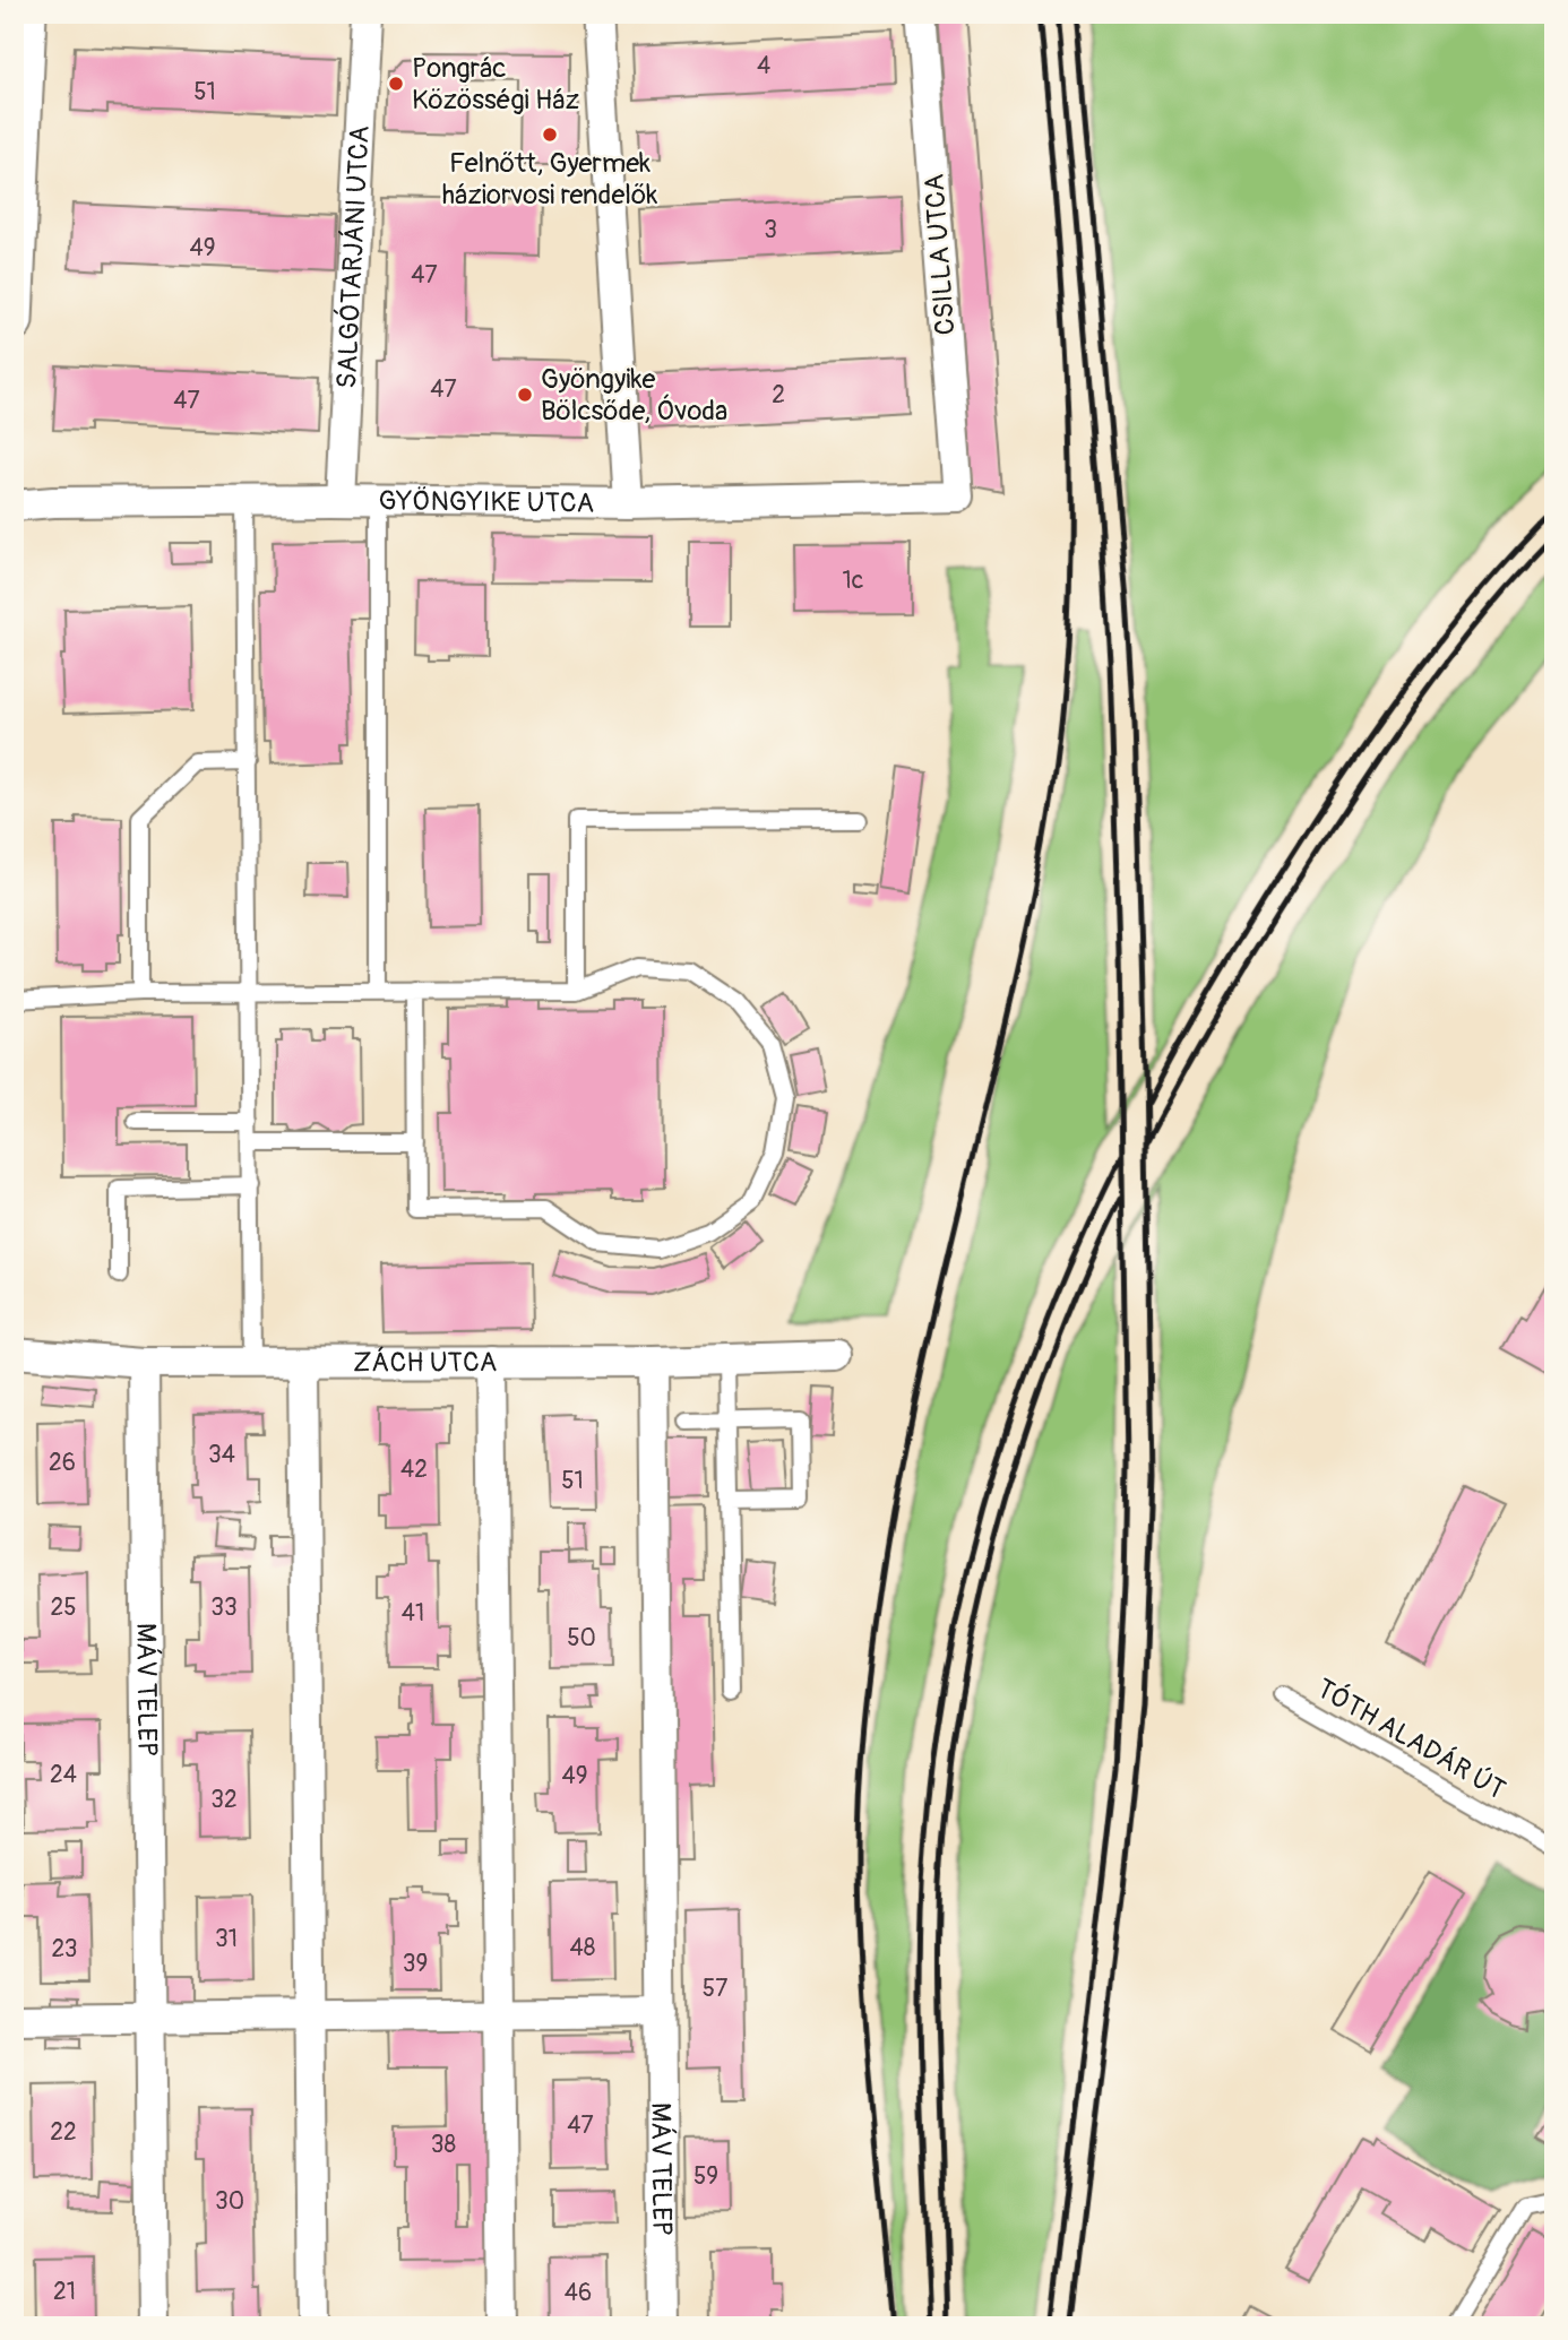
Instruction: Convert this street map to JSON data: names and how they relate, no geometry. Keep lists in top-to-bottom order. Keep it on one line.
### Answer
{"streets":{"street":["CSILLA UTCA","SALGÓTARJÁNI UTCA","GYÖNGYIKE UTCA","ZÁCH UTCA","MÁV TELEP"],"lane":["TÓTH ALADÁR ÚT"]},"crossings":[["CSILLA UTCA","GYÖNGYIKE UTCA"],["SALGÓTARJÁNI UTCA","GYÖNGYIKE UTCA"],["ZÁCH UTCA","MÁV TELEP"]],"places":["Pongrác Közösségi Ház","Felnőtt, Gyermek háziorvosi rendelők","Gyöngyike Bölcsőde, Óvoda"],"house_numbers":["4","51","3","49","47","47","2","47","1c","34","26","42","51","25","33","41","50","24","49","32","31","48","23","39","57","47","22","38","59","30","21","46"]}
